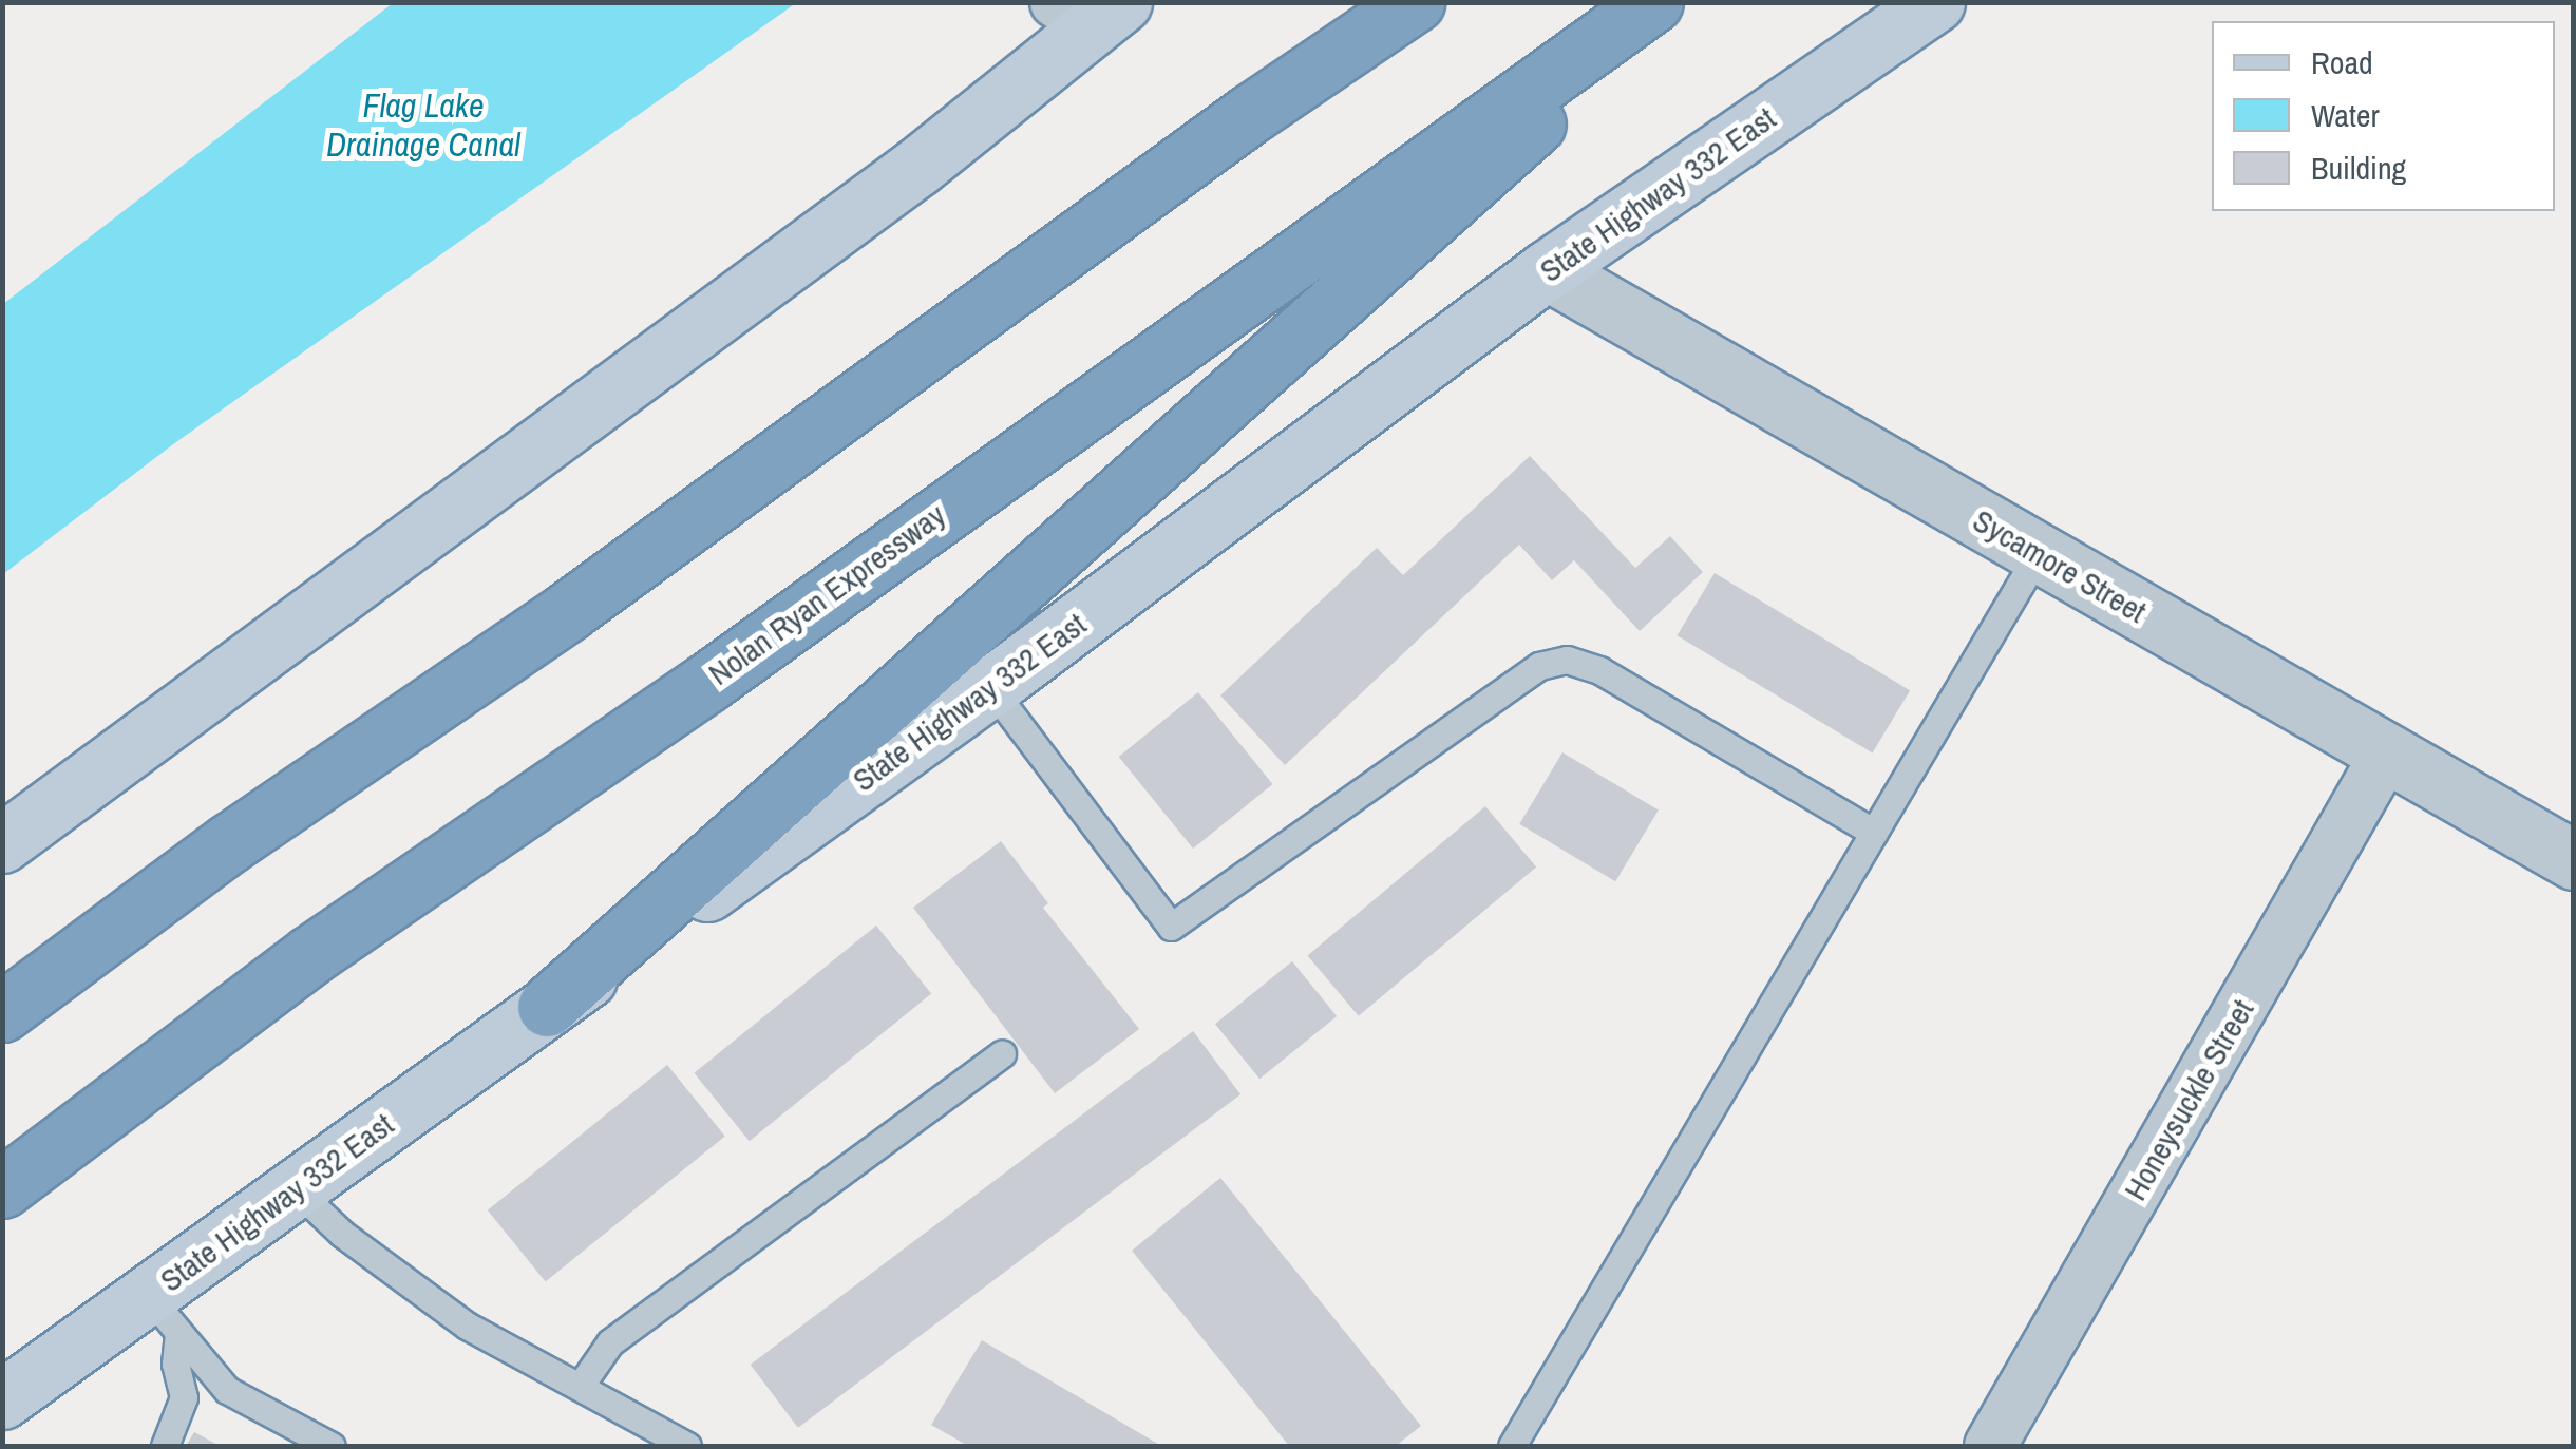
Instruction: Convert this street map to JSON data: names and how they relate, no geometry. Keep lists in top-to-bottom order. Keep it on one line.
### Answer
{"streets":{"highway":["Nolan Ryan Expressway"],"main road":["State Highway 332 East"],"street":["Sycamore Street","Honeysuckle Street"]},"crossings":[["State Highway 332 East","Sycamore Street"],["Sycamore Street","Honeysuckle Street"]],"water":["Flag Lake Drainage Canal"],"legend":["Road","Water","Building"]}
